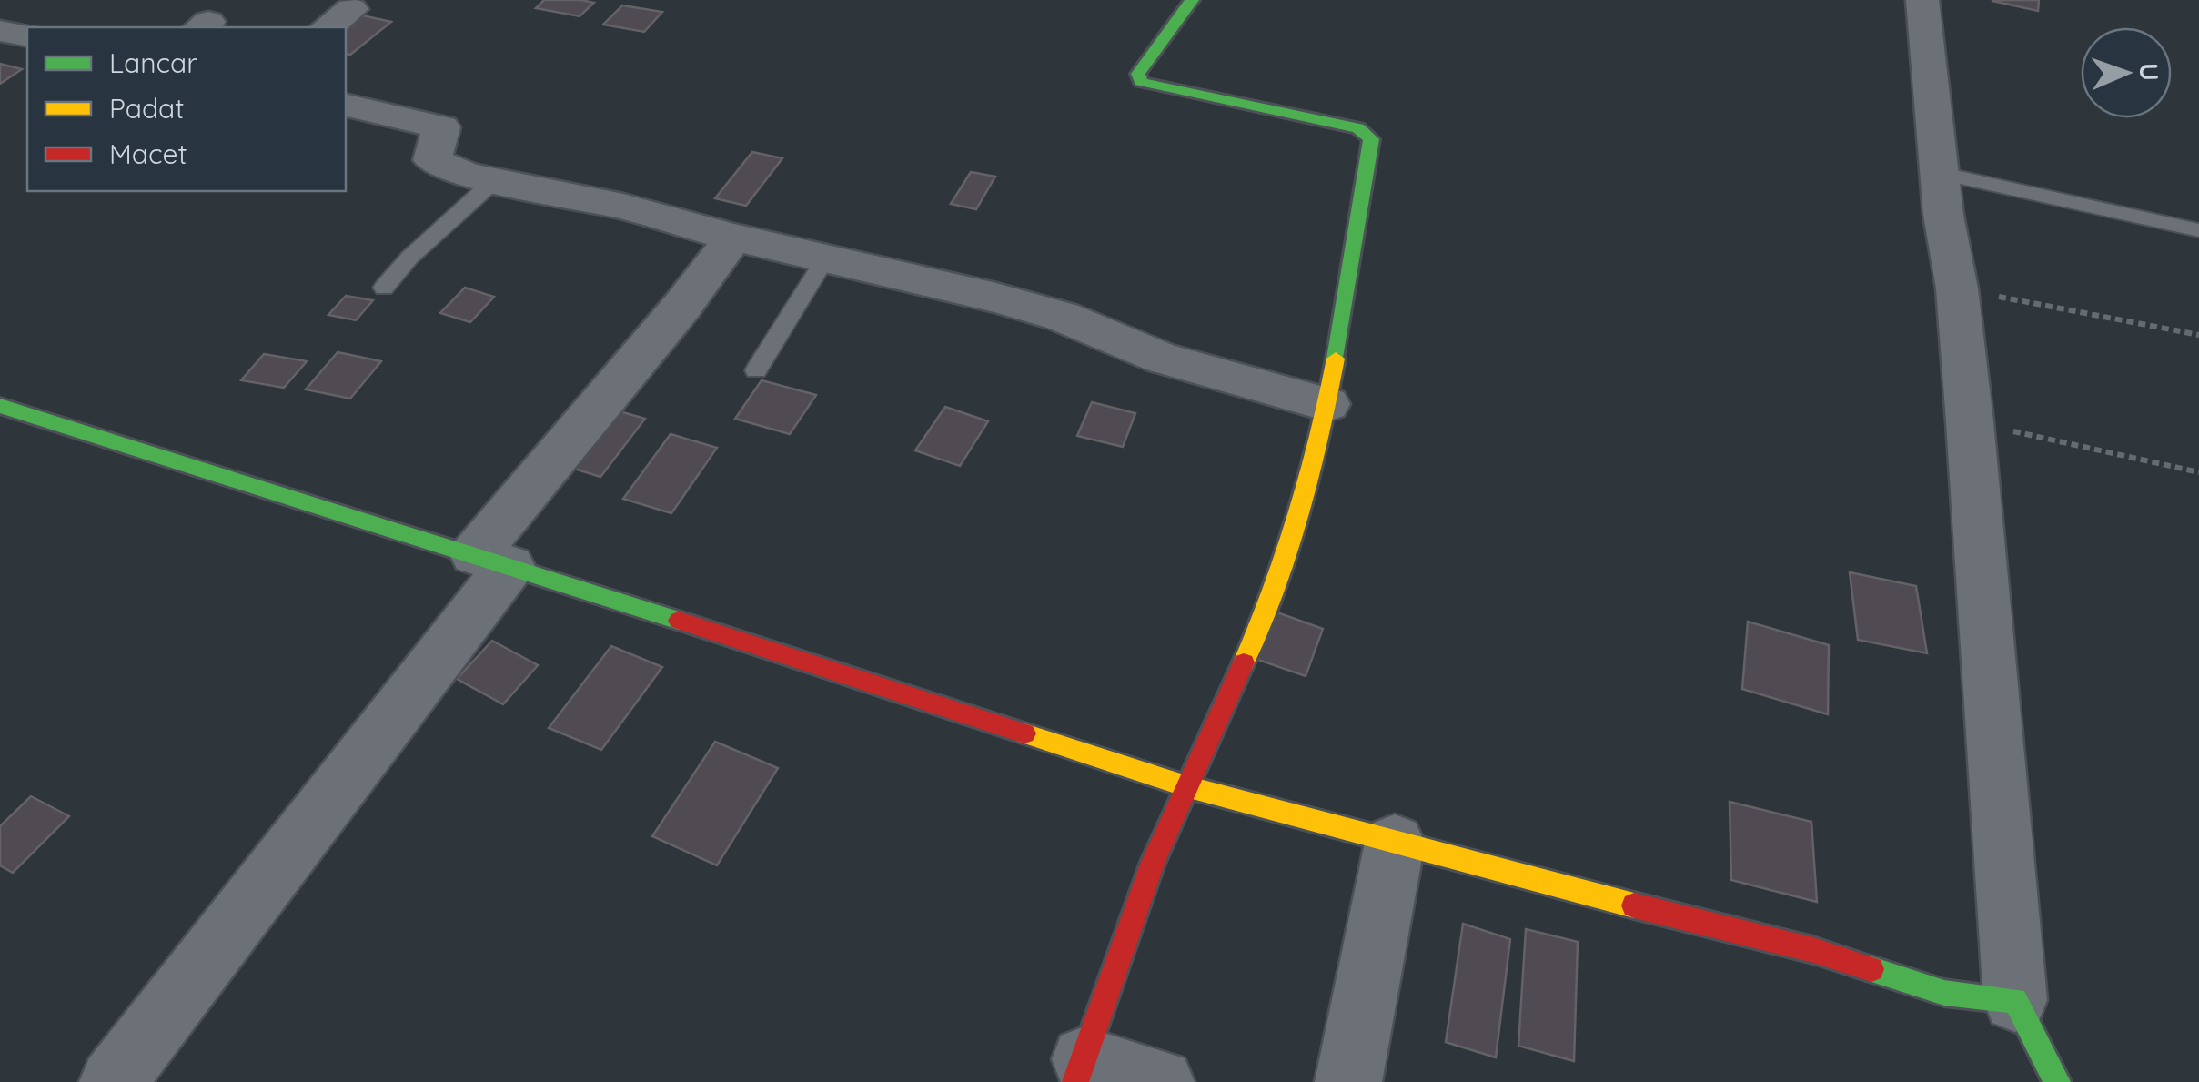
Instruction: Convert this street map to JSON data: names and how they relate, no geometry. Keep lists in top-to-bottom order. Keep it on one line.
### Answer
{"legend":["Lancar","Padat","Macet"],"north":"right"}
